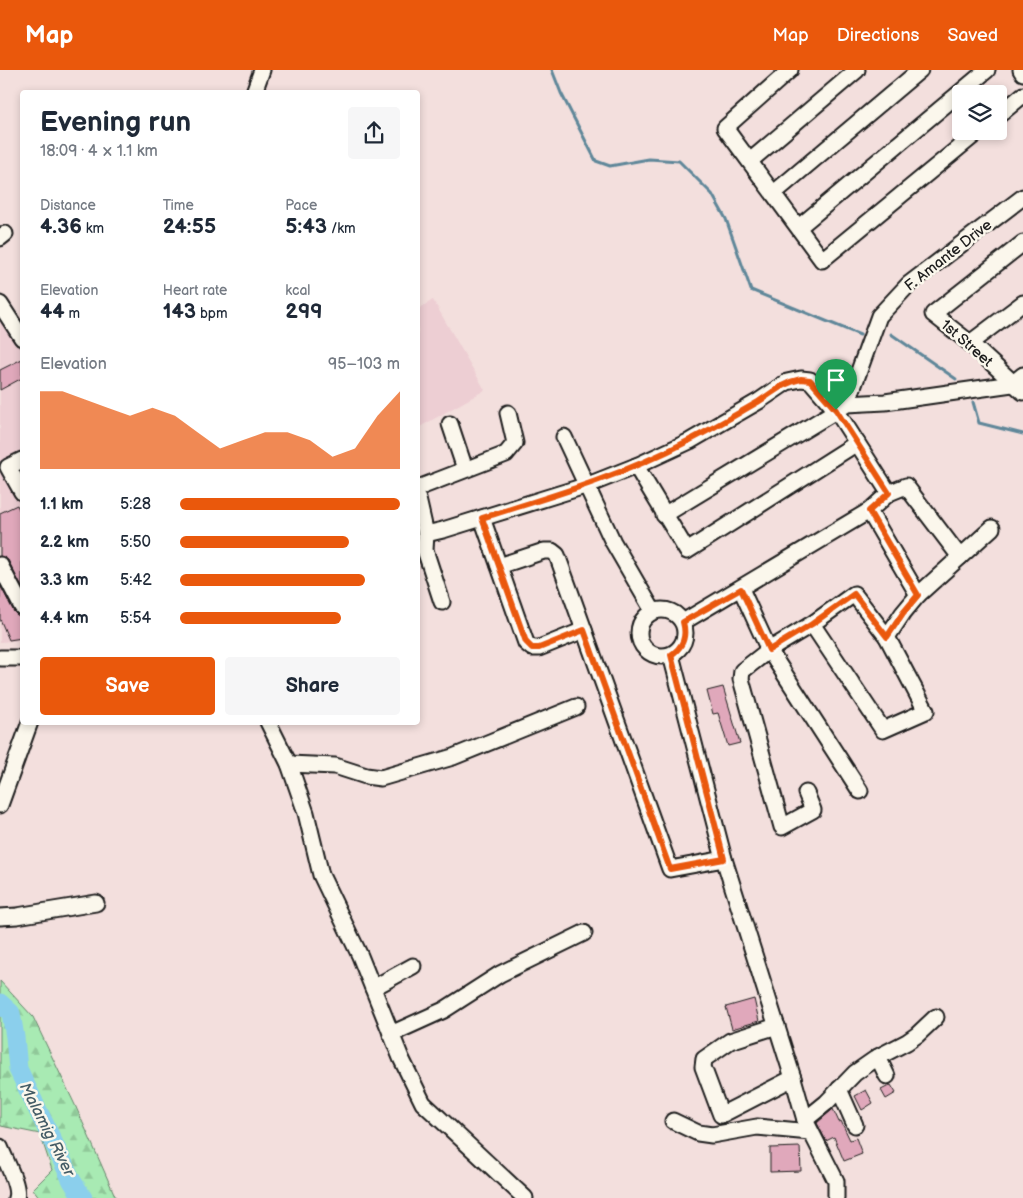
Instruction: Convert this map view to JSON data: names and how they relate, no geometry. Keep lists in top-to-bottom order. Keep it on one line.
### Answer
{"streets":{"street":["F. Amante Drive","1st Street"]},"water":["Malamig River"],"page":{"header":"Map","nav":["Map","Directions","Saved"],"heading":["Evening run","18:09 · 4 × 1.1 km"],"stats":[["Distance","4.36 km"],["Time","24:55"],["Pace","5:43 /km"],["Elevation","44 m"],["Heart rate","143 bpm"],["kcal","299"]],"chart":["Elevation","95–103 m"],"list":[{"name":"1.1 km","note":"5:28"},{"name":"2.2 km","note":"5:50"},{"name":"3.3 km","note":"5:42"},{"name":"4.4 km","note":"5:54"}],"buttons":["Save","Share"]}}
